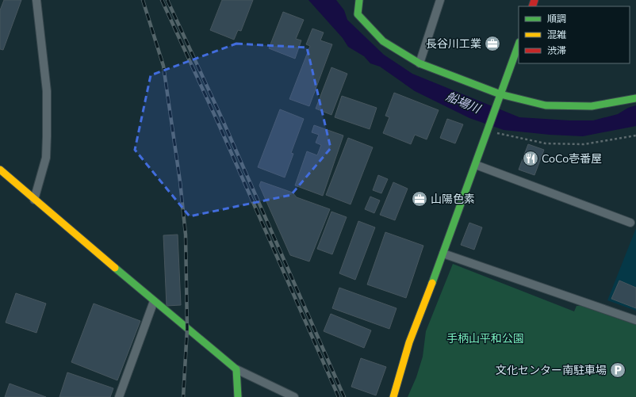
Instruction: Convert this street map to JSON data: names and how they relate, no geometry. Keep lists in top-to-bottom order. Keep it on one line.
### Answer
{"water":["船場川"],"parks":["手柄山平和公園"],"places":{"office":["長谷川工業","山陽色素"],"restaurant":["CoCo壱番屋"],"parking":["文化センター南駐車場"]},"legend":["順調","混雑","渋滞"]}
